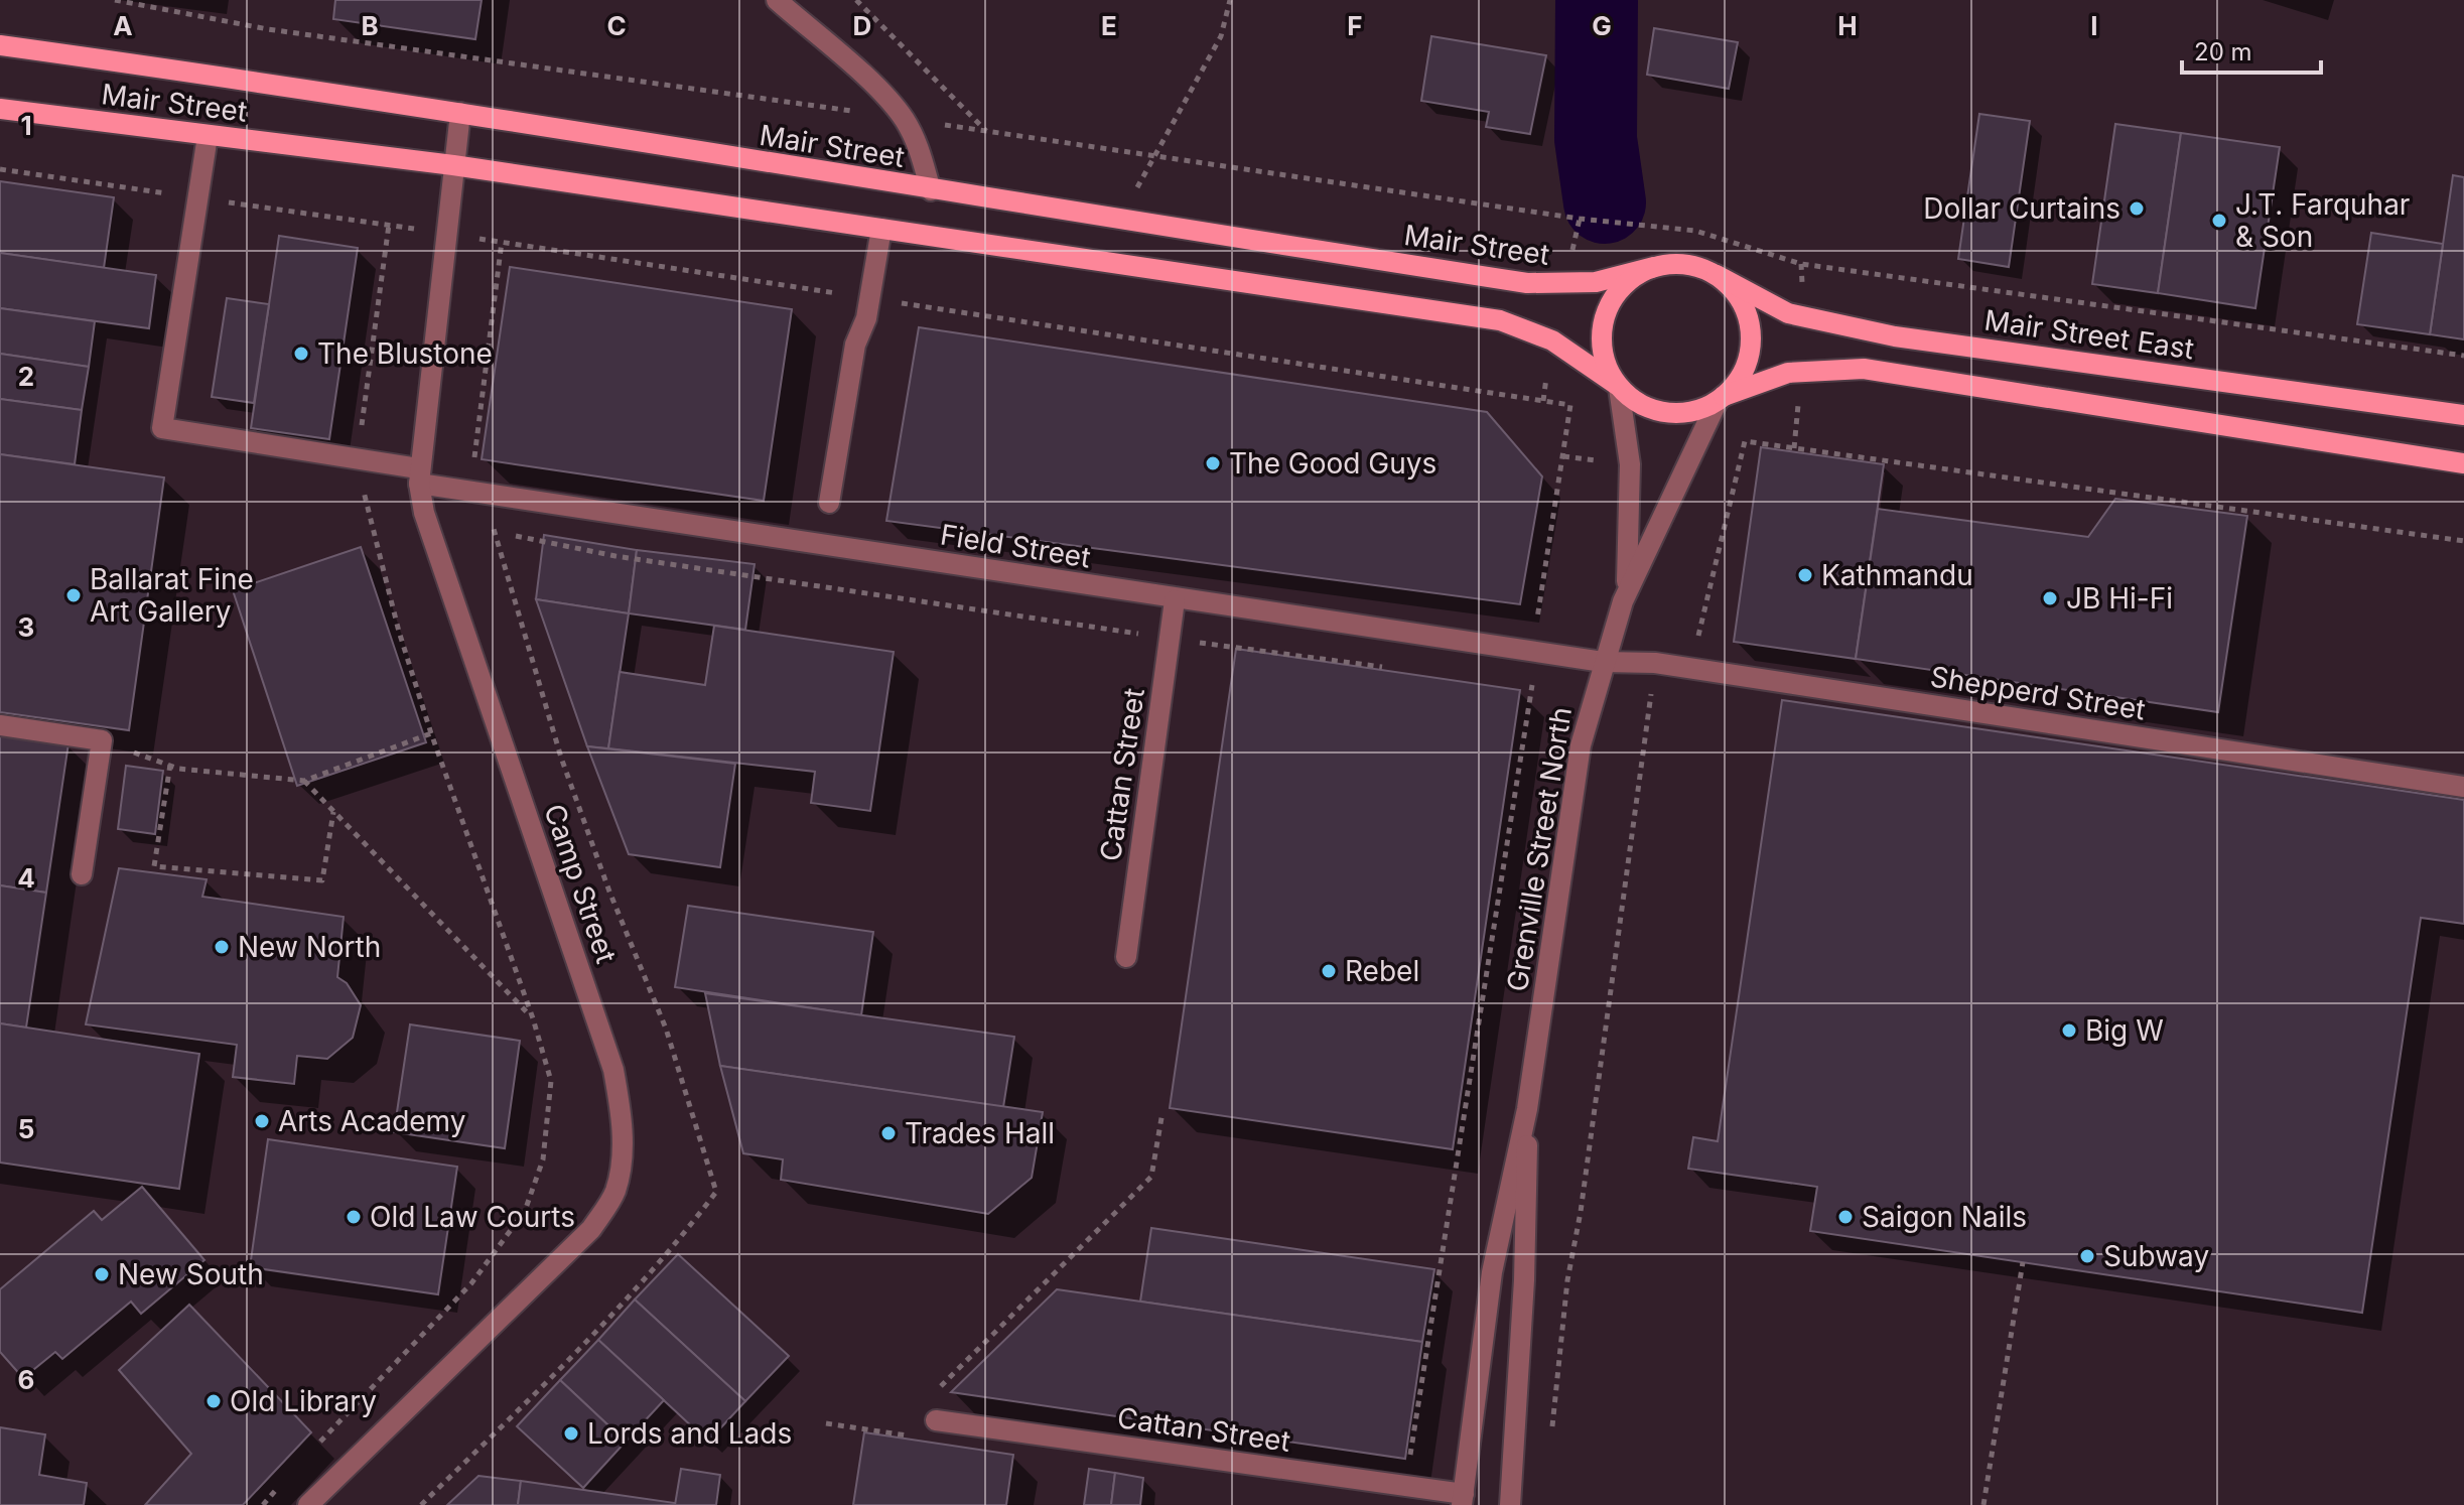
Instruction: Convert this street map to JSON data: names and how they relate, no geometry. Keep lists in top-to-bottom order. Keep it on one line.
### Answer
{"streets":{"main road":["Mair Street","Mair Street East"],"street":["Field Street","Shepperd Street","Cattan Street","Grenville Street North","Camp Street"]},"crossings":[["Mair Street","Mair Street East"],["Mair Street","Field Street"],["Mair Street","Grenville Street North"],["Mair Street","Camp Street"],["Mair Street East","Grenville Street North"],["Field Street","Shepperd Street"],["Field Street","Cattan Street"],["Field Street","Grenville Street North"],["Field Street","Camp Street"],["Shepperd Street","Grenville Street North"],["Cattan Street","Grenville Street North"]],"places":["Dollar Curtains","J.T. Farquhar & Son","The Blustone","The Good Guys","Kathmandu","Ballarat Fine Art Gallery","JB Hi-Fi","New North","Rebel","Big W","Arts Academy","Trades Hall","Old Law Courts","Saigon Nails","Subway","New South","Old Library","Lords and Lads"],"scale_bar":"20 m","grid":{"columns":["A","B","C","D","E","F","G","H","I"],"rows":["1","2","3","4","5","6"]}}
